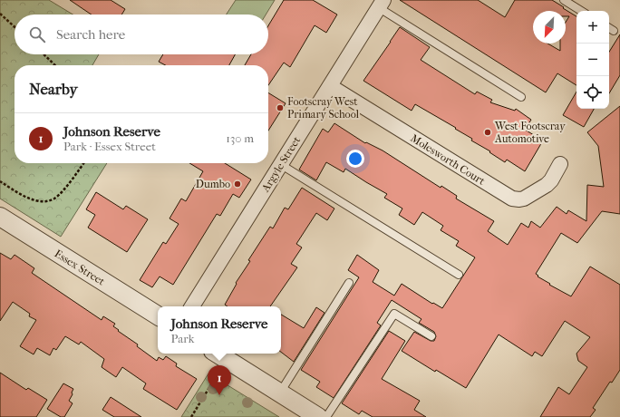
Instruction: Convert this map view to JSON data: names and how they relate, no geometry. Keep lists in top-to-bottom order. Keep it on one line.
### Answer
{"streets":{"street":["Molesworth Court","Argyle Street","Essex Street"]},"crossings":[["Molesworth Court","Argyle Street"]],"places":["Footscray West Primary School","West Footscray Automotive","Dumbo"],"north":"bottom left","page":{"map_buttons":["+","−"],"search":"Search here","heading":"Nearby","list":[{"mark":"1","name":"Johnson Reserve","note":"Park · Essex Street","value":"130 m"}],"popup":["Johnson Reserve","Park"],"pins":"1"}}
